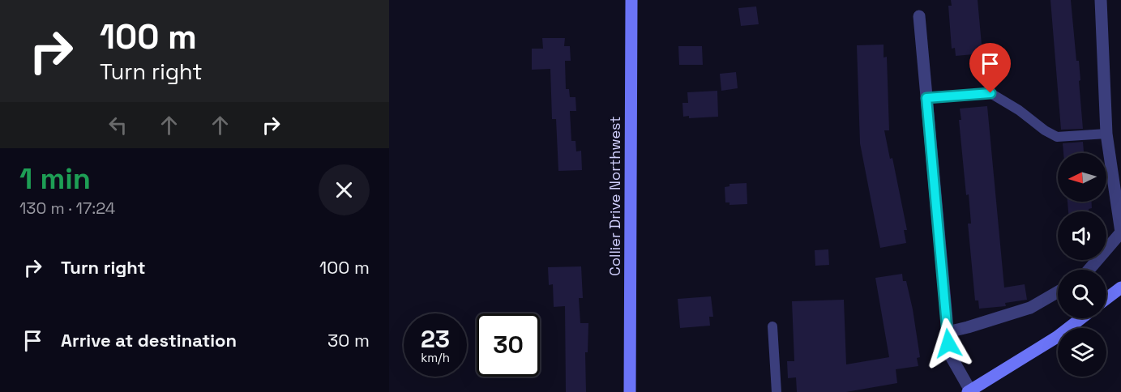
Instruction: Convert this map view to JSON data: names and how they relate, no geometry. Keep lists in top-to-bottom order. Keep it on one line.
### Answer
{"streets":{"main road":["Collier Drive Northwest"]},"north":"left","page":{"turn":["100 m","Turn right"],"heading":["1 min","130 m · 17:24"],"list":[{"name":"Turn right","value":"100 m"},{"name":"Arrive at destination","value":"30 m"}],"speed":"23 km/h","limit":"30"}}
